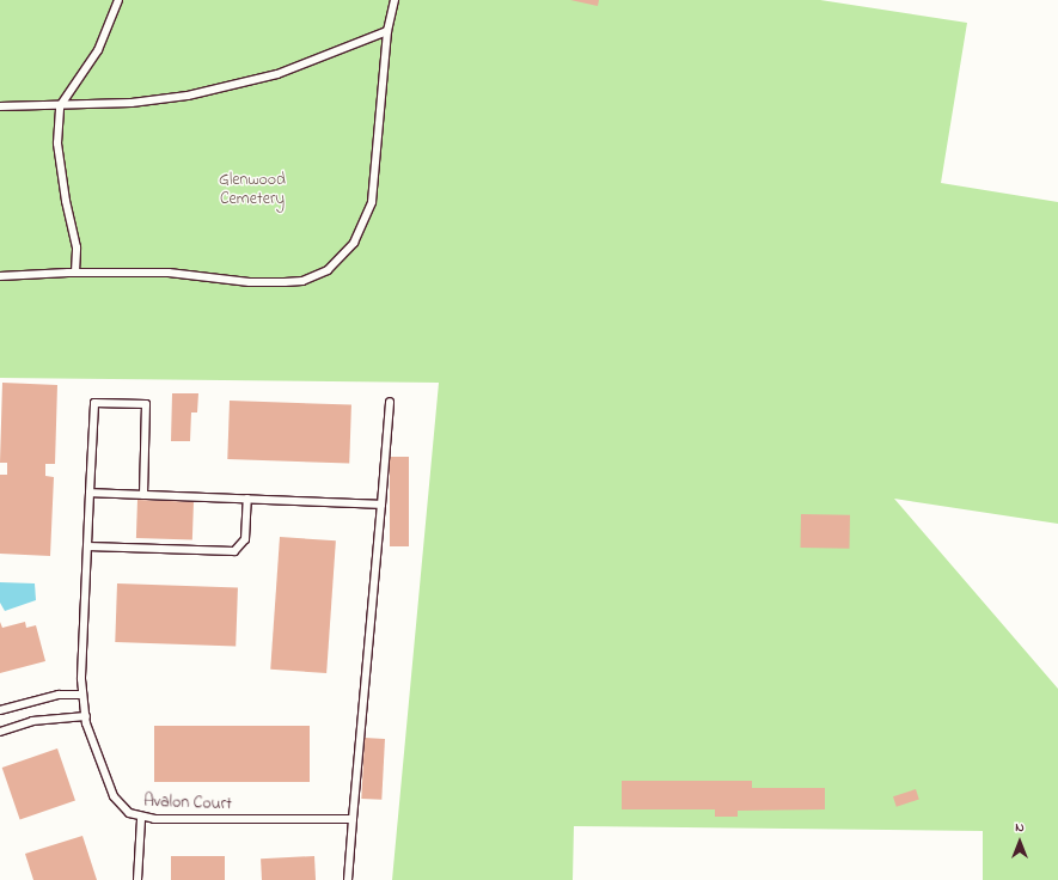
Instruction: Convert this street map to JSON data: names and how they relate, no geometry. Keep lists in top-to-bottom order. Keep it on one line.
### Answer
{"streets":{"lane":["Avalon Court"]},"parks":["Glenwood Cemetery"],"north":"top"}
